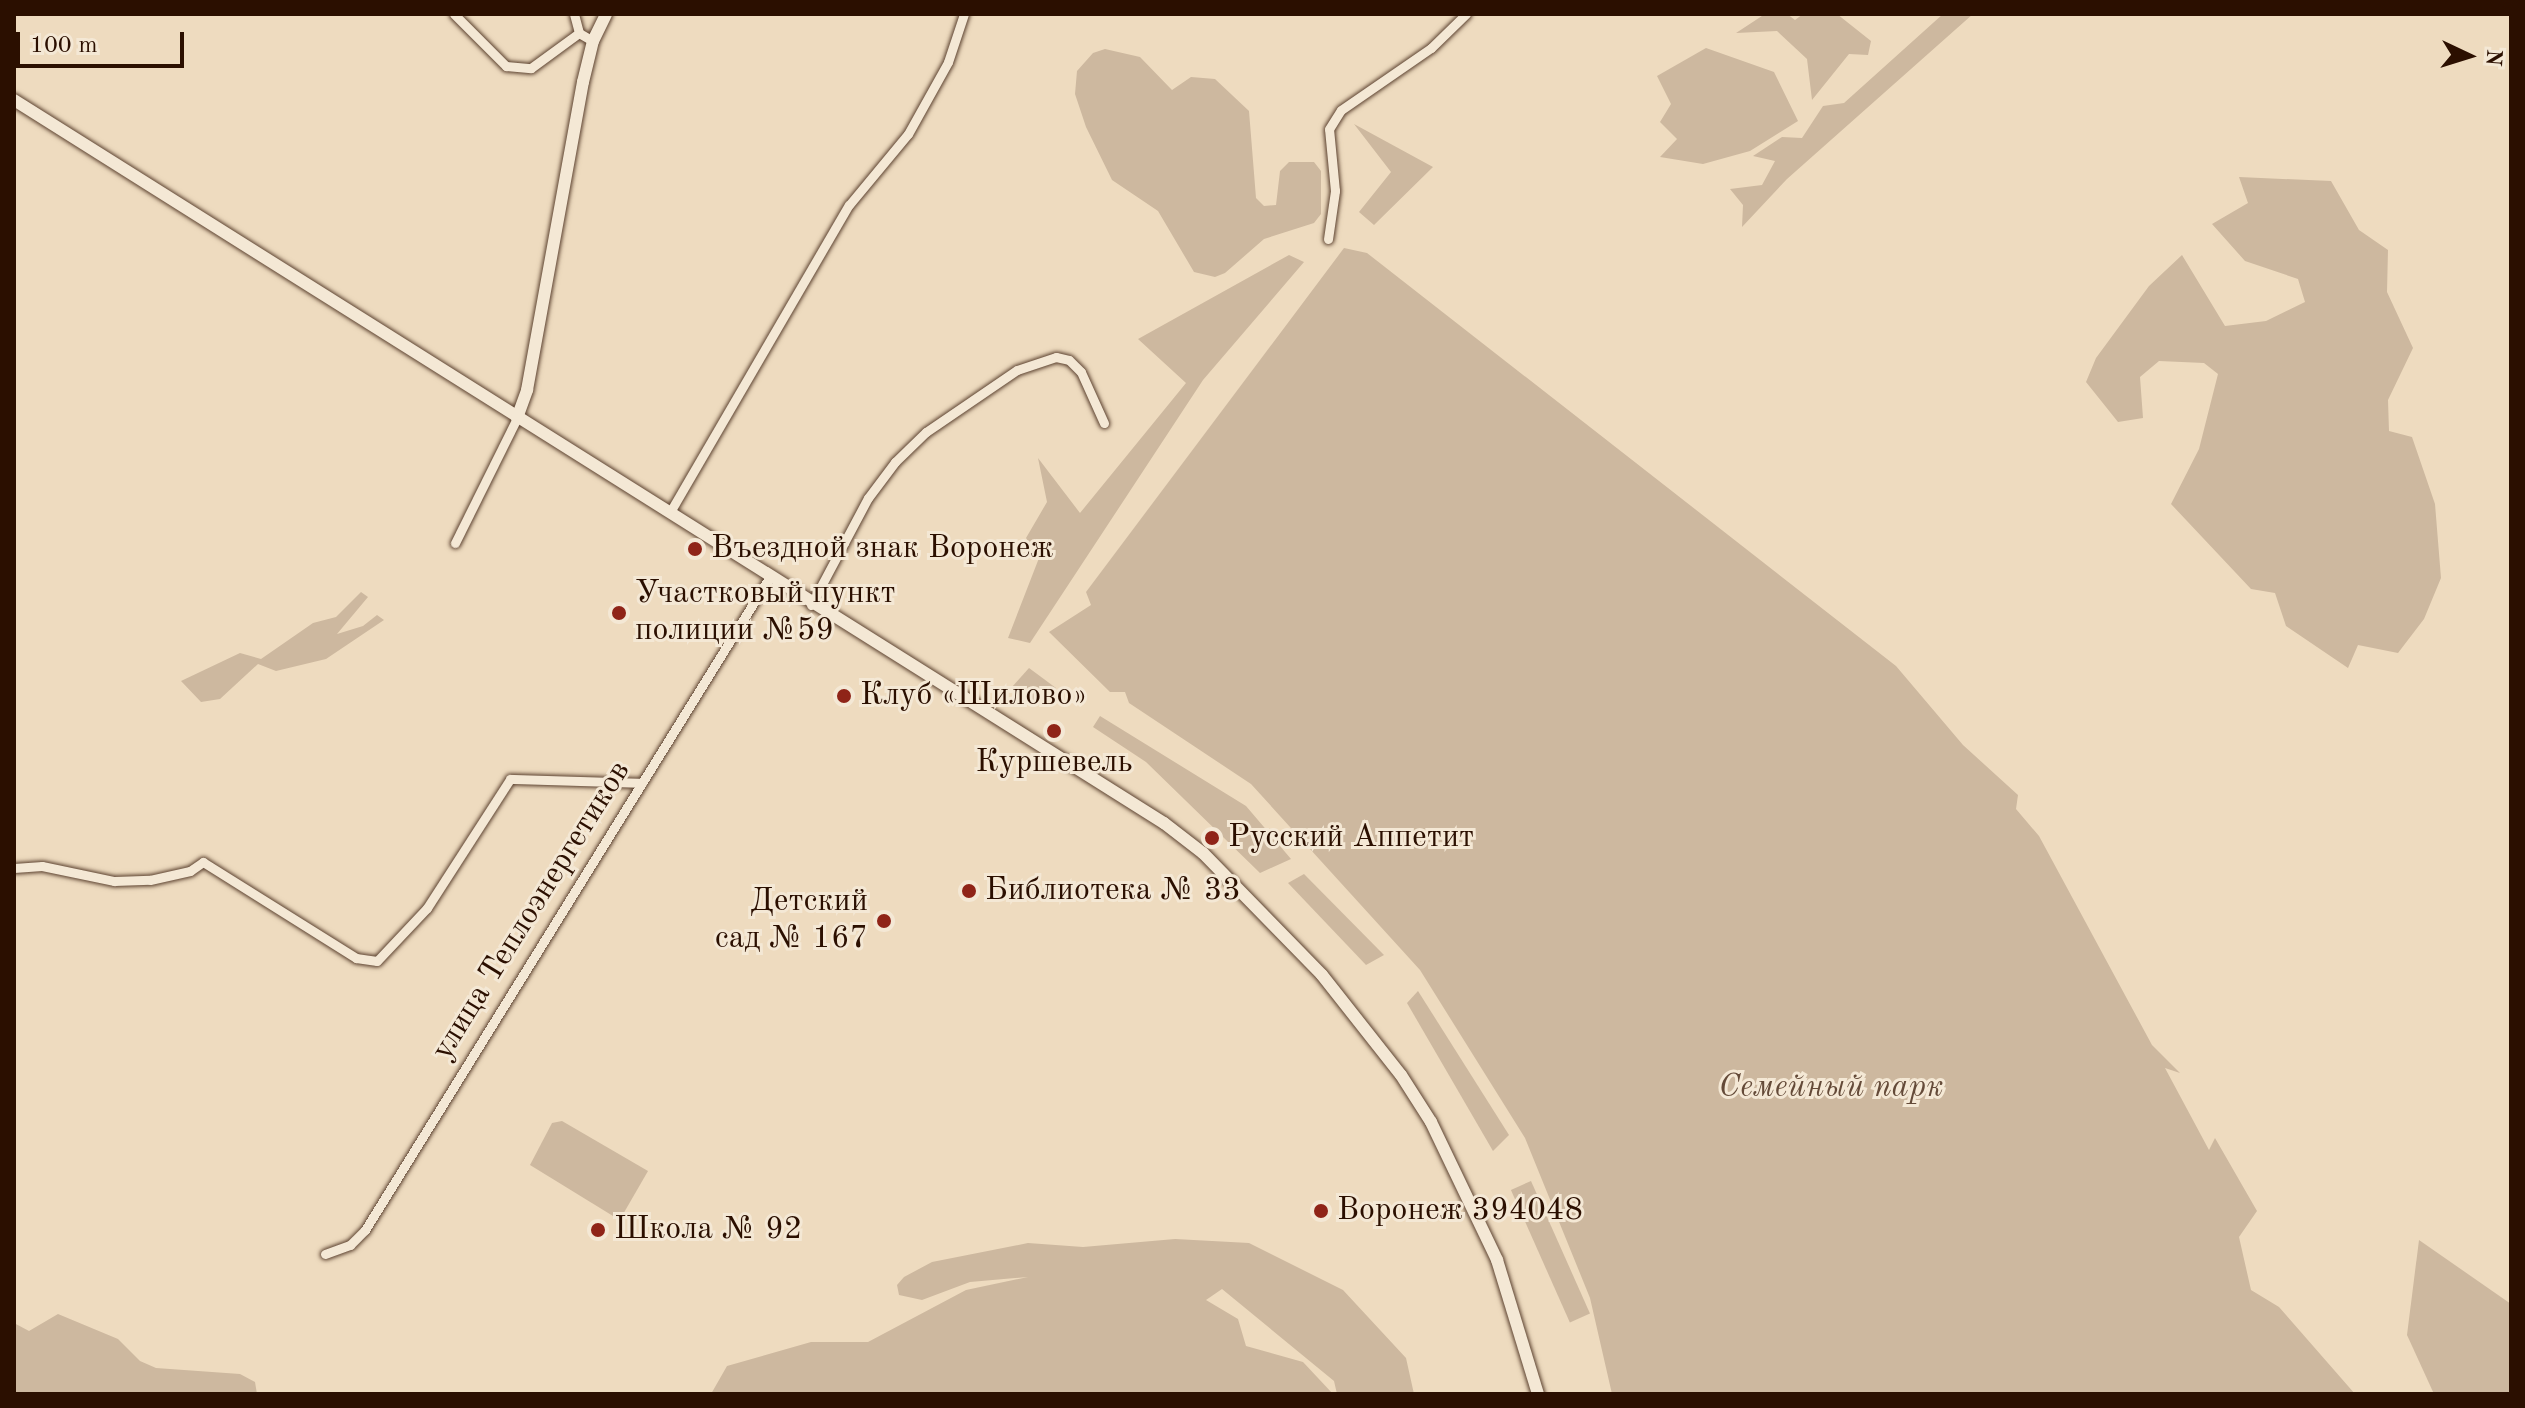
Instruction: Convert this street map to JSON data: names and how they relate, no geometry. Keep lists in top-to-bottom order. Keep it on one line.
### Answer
{"streets":{"street":["улица Теплоэнергетиков"]},"parks":["Семейный парк"],"places":["Въездной знак Воронеж","Участковый пункт полиции №59","Клуб «Шилово»","Куршевель","Русский Аппетит","Библиотека № 33","Детский сад № 167","Воронеж 394048","Школа № 92"],"scale_bar":"100 m","north":"right"}
